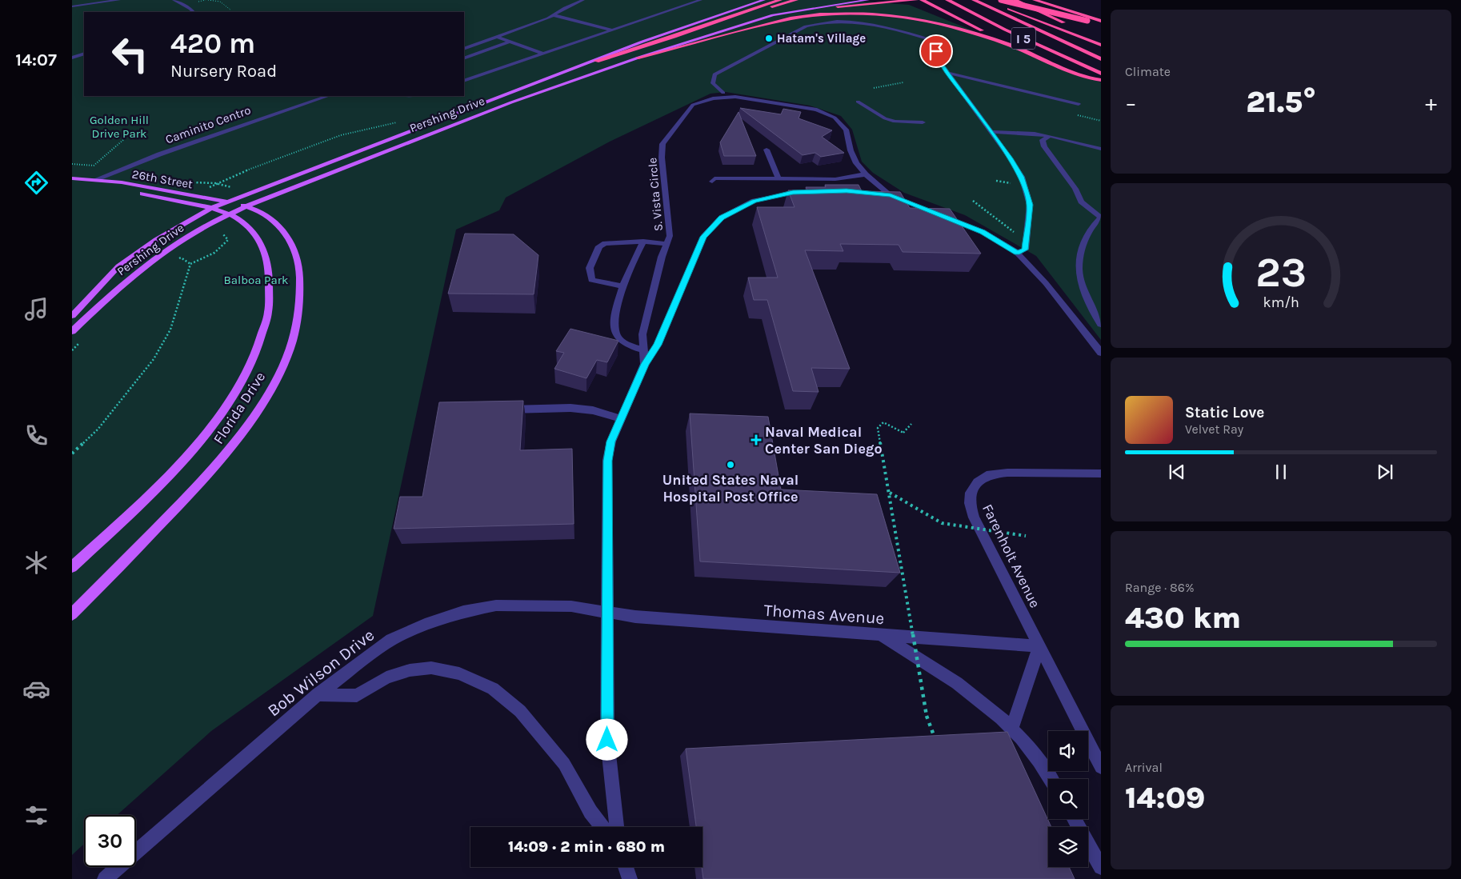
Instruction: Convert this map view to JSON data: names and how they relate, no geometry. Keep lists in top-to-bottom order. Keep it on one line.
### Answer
{"streets":{"highway":["I 5"],"main road":["Pershing Drive","26th Street","Florida Drive"],"street":["Caminito Centro","S. Vista Circle","Farenholt Avenue","Thomas Avenue","Bob Wilson Drive"]},"crossings":[["Pershing Drive","26th Street"],["Pershing Drive","Florida Drive"],["Caminito Centro","26th Street"],["26th Street","Florida Drive"],["Farenholt Avenue","Thomas Avenue"],["Thomas Avenue","Bob Wilson Drive"]],"parks":["Golden Hill Drive Park","Balboa Park"],"places":{"other":["Hatam's Village","United States Naval Hospital Post Office"],"health":["Naval Medical Center San Diego"]},"page":{"tabs":"14:07","tile":["Climate",["Range · 86%","430 km"],["Arrival","14:09"]],"turn":["420 m","Nursery Road"],"heat":["−","21.5°","+"],"song":["Static Love","Velvet Ray"],"limit":"30","trip":"14:09 · 2 min · 680 m","gauge":["23","km/h"]}}
